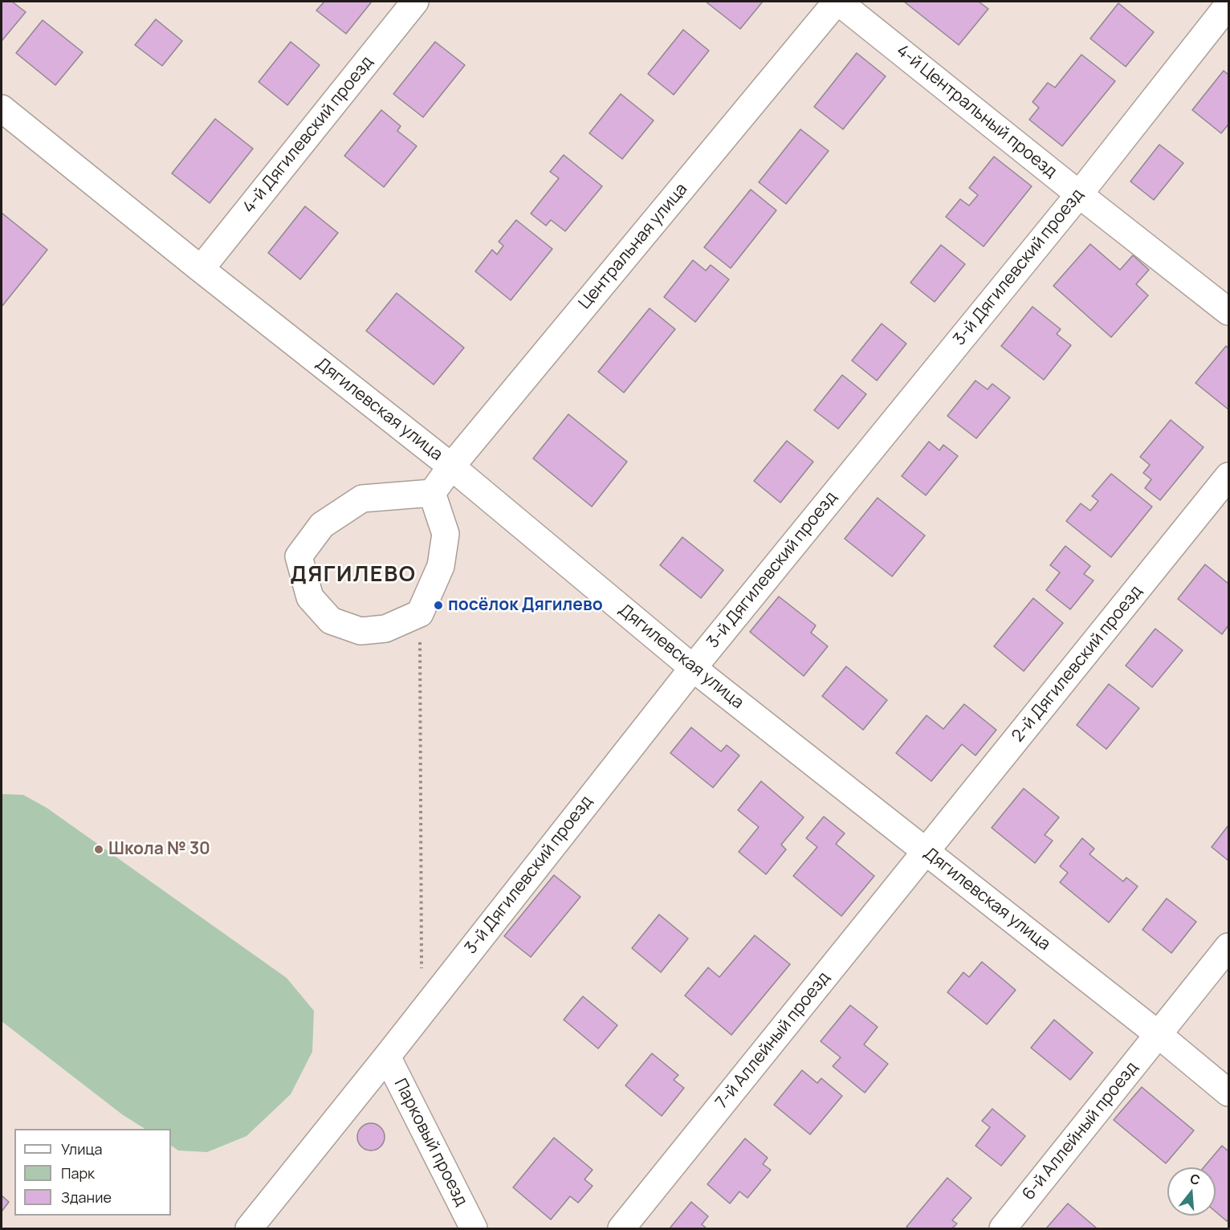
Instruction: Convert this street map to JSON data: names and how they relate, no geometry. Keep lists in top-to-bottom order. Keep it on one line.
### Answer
{"streets":{"street":["4-й Центральный проезд","4-й Дягилевский проезд","Центральная улица","3-й Дягилевский проезд","Дягилевская улица","2-й Дягилевский проезд","7-й Аллейный проезд","6-й Аллейный проезд","Парковый проезд"]},"crossings":[["4-й Центральный проезд","Центральная улица"],["4-й Центральный проезд","3-й Дягилевский проезд"],["4-й Дягилевский проезд","Дягилевская улица"],["Центральная улица","Дягилевская улица"],["3-й Дягилевский проезд","Дягилевская улица"],["3-й Дягилевский проезд","Парковый проезд"],["Дягилевская улица","2-й Дягилевский проезд"],["Дягилевская улица","7-й Аллейный проезд"],["Дягилевская улица","6-й Аллейный проезд"],["2-й Дягилевский проезд","7-й Аллейный проезд"]],"districts":["ДЯГИЛЕВО"],"places":["посёлок Дягилево","Школа № 30"],"legend":["Улица","Парк","Здание"],"north":"top"}
